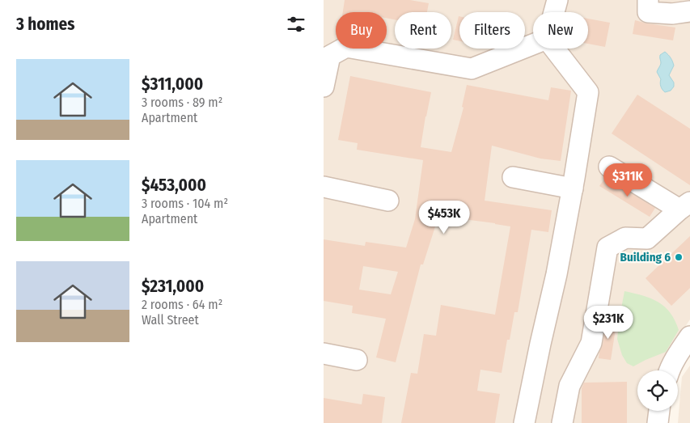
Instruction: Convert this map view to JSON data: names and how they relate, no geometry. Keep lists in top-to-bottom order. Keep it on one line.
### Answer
{"places":["Building 6"],"page":{"heading":"3 homes","chip":["Buy","Rent","Filters","New"],"list":[{"name":"$311,000","note":"3 rooms · 89 m² · Apartment"},{"name":"$453,000","note":"3 rooms · 104 m² · Apartment"},{"name":"$231,000","note":"2 rooms · 64 m² · Wall Street"}],"price":["$311K","$453K","$231K"]}}
